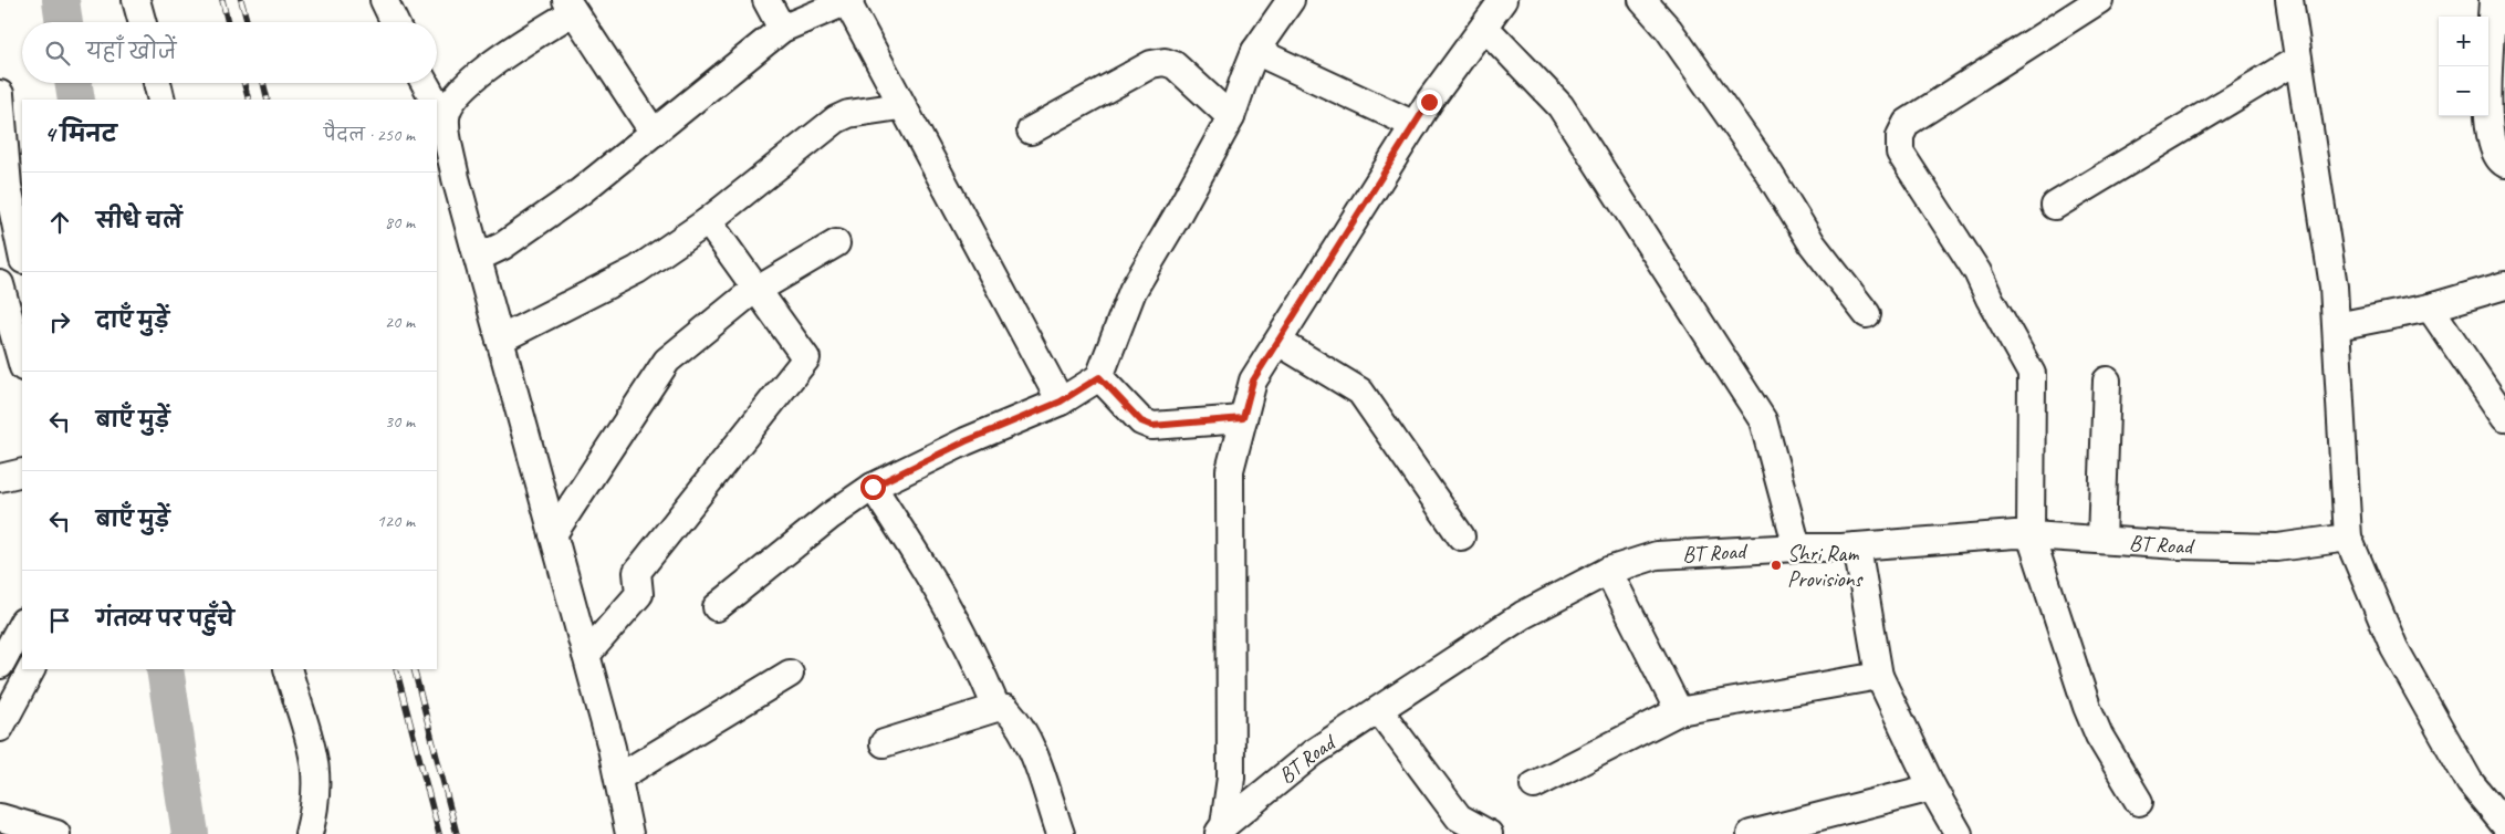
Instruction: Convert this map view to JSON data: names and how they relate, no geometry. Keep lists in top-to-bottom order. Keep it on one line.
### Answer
{"streets":{"street":["BT Road"]},"places":["Shri Ram Provisions"],"page":{"map_buttons":["+","−"],"search":"यहाँ खोजें","heading":["4 मिनट","पैदल · 250 m"],"list":[["सीधे चलें","80 m"],["दाएँ मुड़ें","20 m"],["बाएँ मुड़ें","30 m"],["बाएँ मुड़ें","120 m"],"गंतव्य पर पहुँचे"]}}
